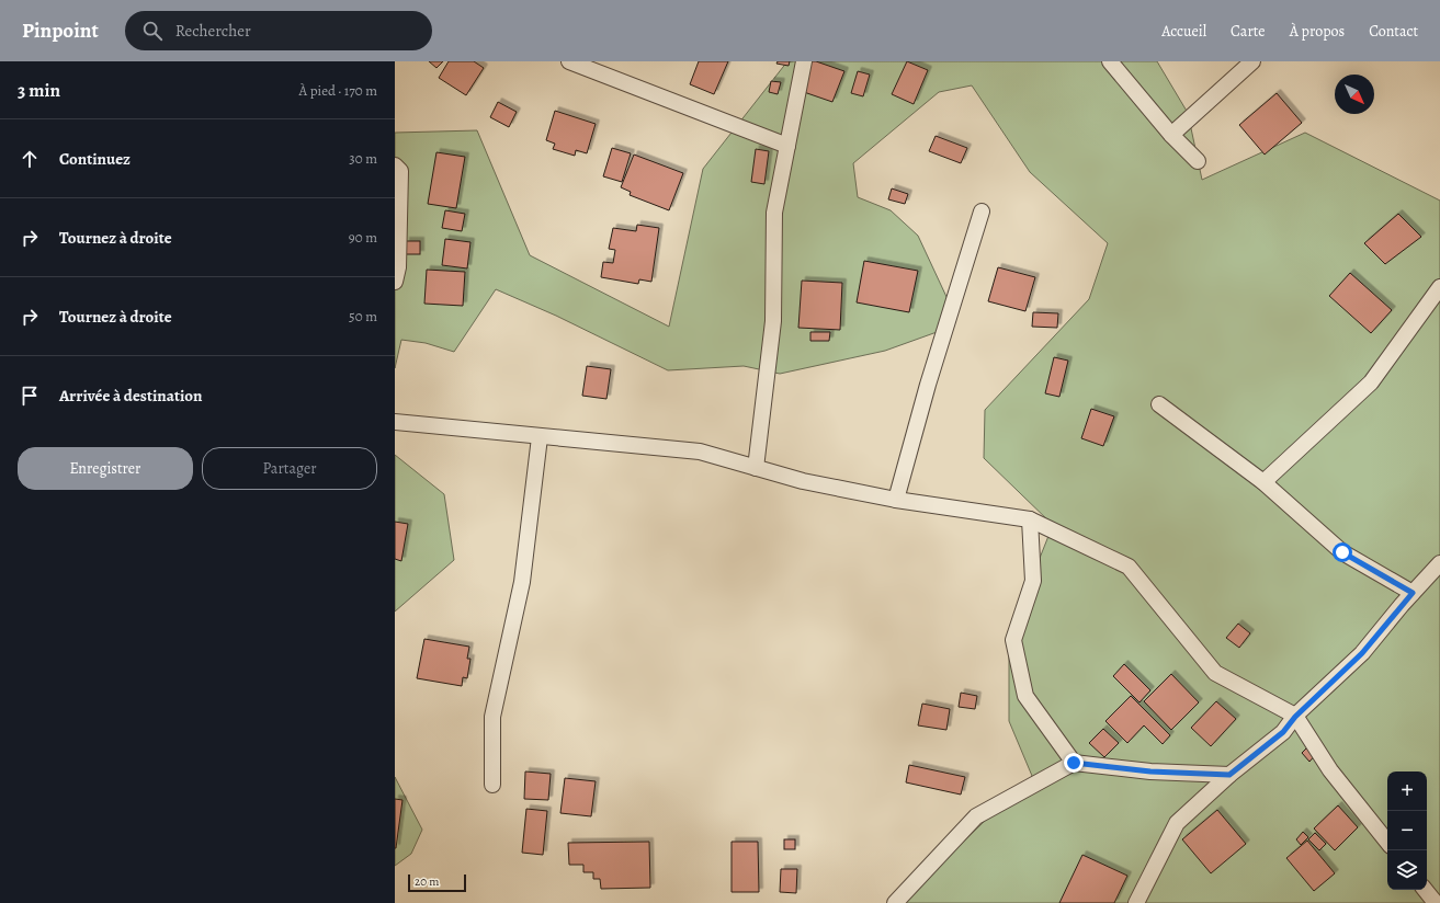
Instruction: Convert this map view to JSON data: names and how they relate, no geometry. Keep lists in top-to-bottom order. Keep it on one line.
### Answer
{"scale_bar":"20 m","north":"bottom right","page":{"header":"Pinpoint","search":"Rechercher","nav":["Accueil","Carte","À propos","Contact"],"heading":["3 min","À pied · 170 m"],"list":[["Continuez","30 m"],["Tournez à droite","90 m"],["Tournez à droite","50 m"],"Arrivée à destination"],"buttons":["Enregistrer","Partager"],"map_buttons":["+","−"],"scale":"20 m"}}
